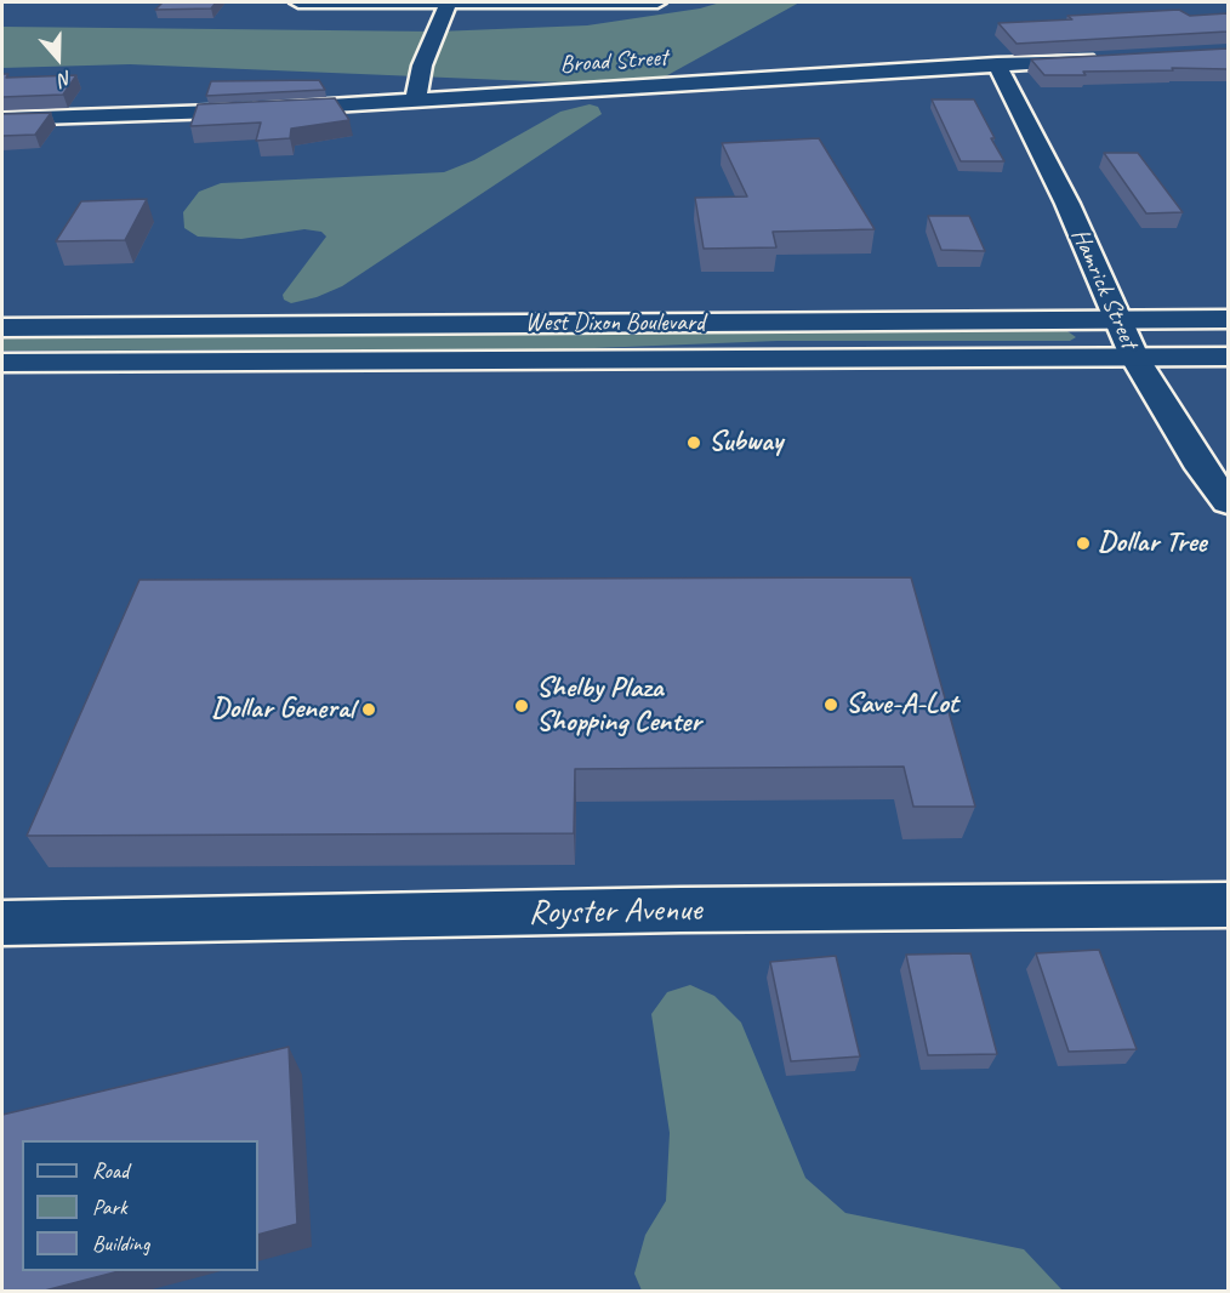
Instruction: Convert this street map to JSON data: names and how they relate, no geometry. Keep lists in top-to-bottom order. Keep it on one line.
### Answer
{"streets":{"main road":["Broad Street","Hamrick Street","West Dixon Boulevard","Royster Avenue"]},"crossings":[["Broad Street","Hamrick Street"],["Hamrick Street","West Dixon Boulevard"]],"places":["Subway","Dollar Tree","Save-A-Lot","Shelby Plaza Shopping Center","Dollar General"],"legend":["Road","Park","Building"],"north":"bottom"}
